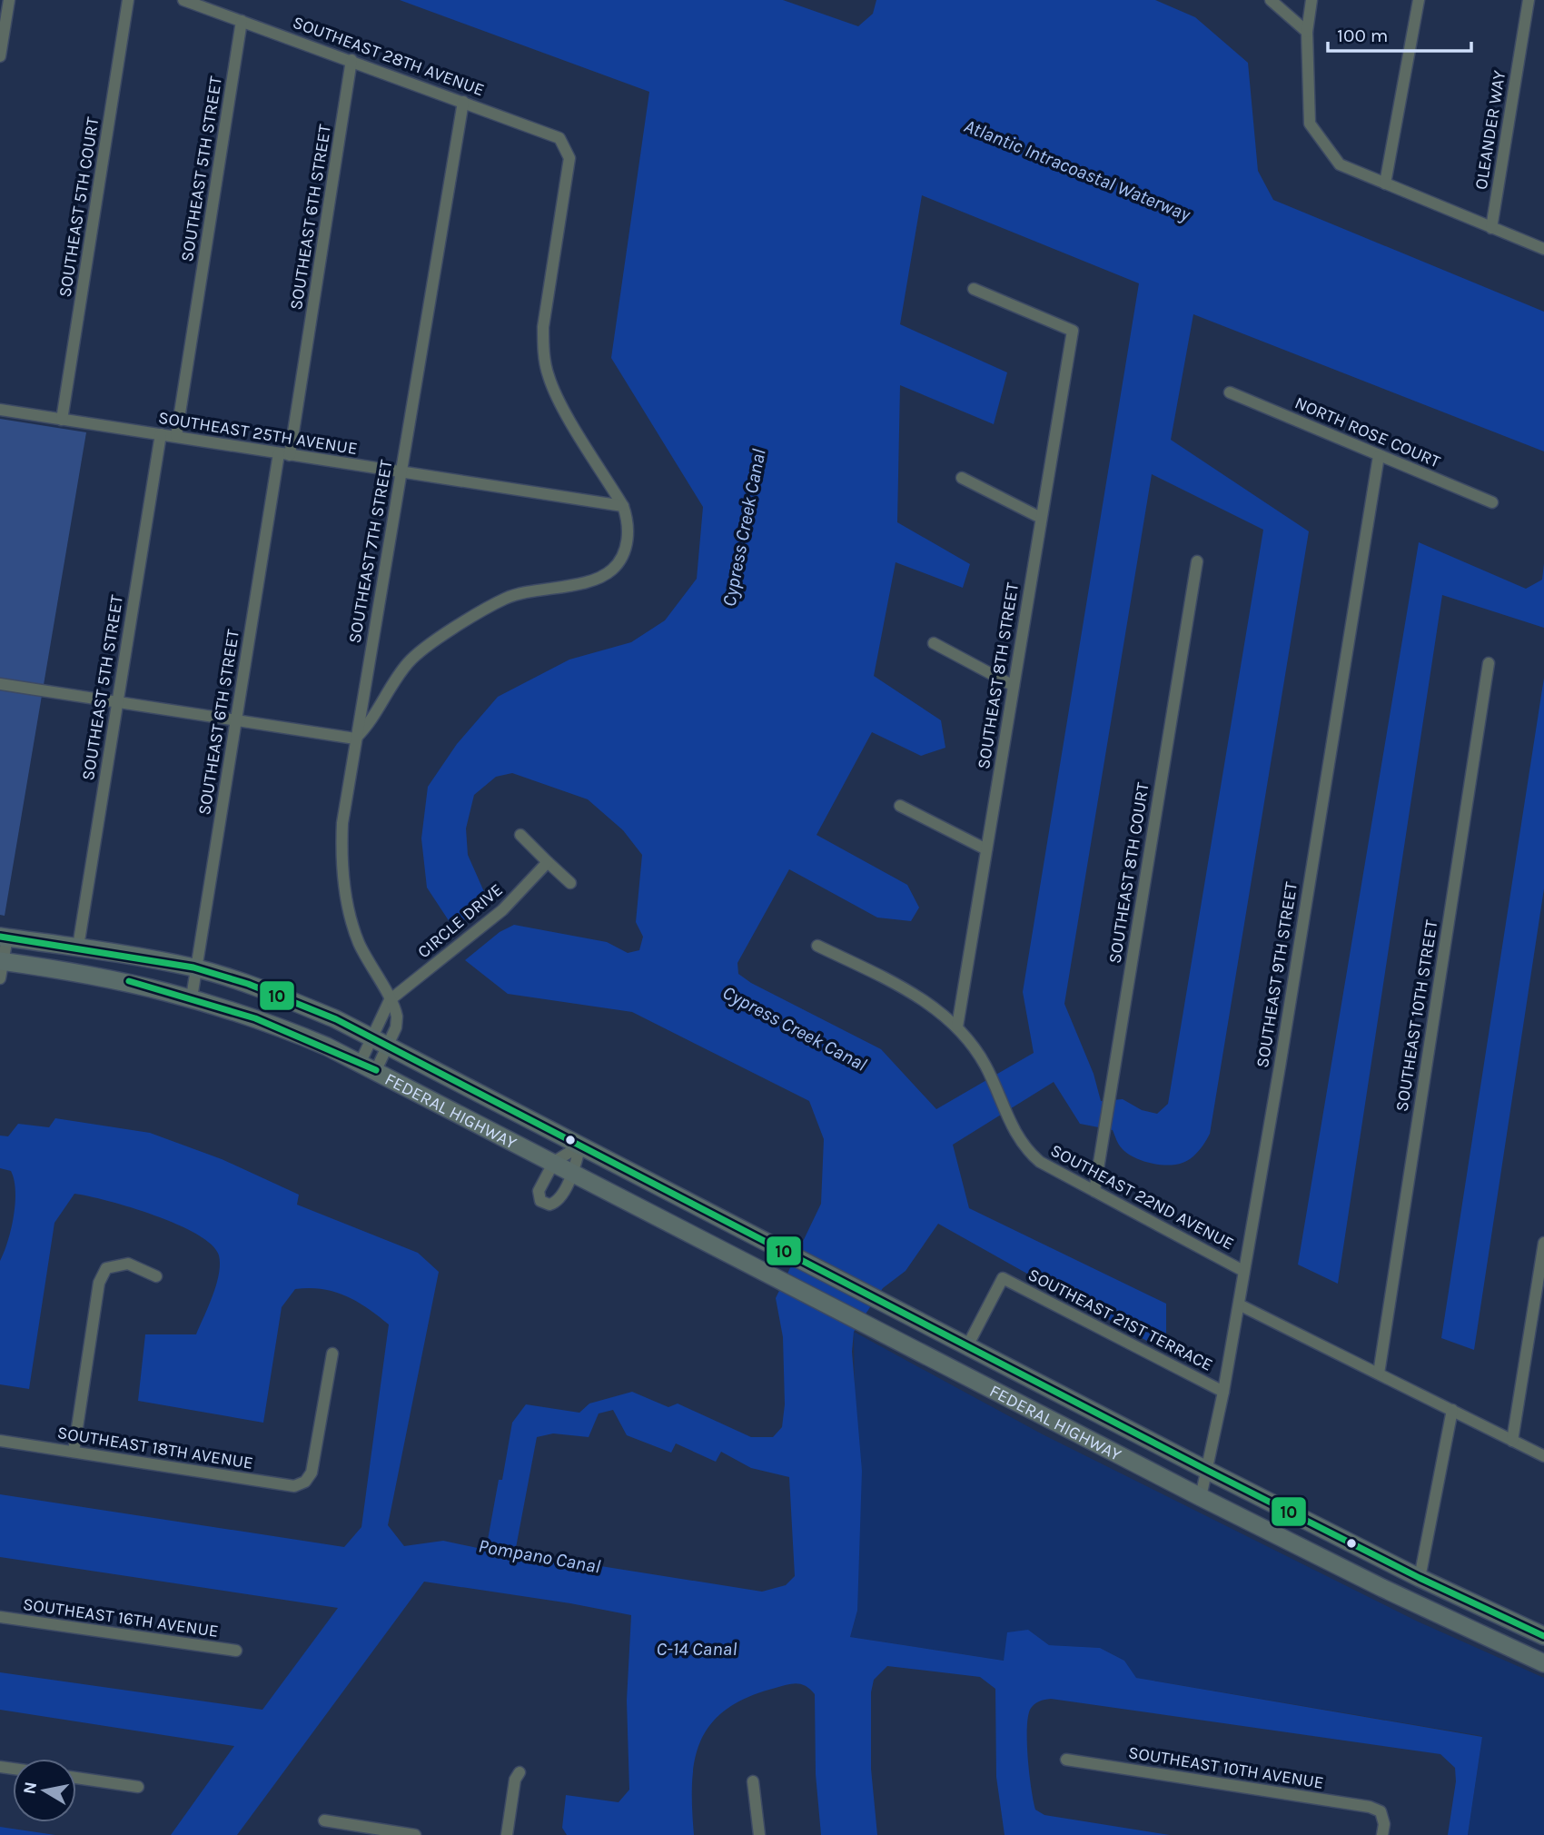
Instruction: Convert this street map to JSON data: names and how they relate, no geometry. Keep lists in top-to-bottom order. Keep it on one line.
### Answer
{"streets":{"main road":["FEDERAL HIGHWAY"],"street":["SOUTHEAST 28TH AVENUE","OLEANDER WAY","SOUTHEAST 5TH STREET","SOUTHEAST 5TH COURT","SOUTHEAST 6TH STREET","NORTH ROSE COURT","SOUTHEAST 25TH AVENUE","SOUTHEAST 7TH STREET","SOUTHEAST 8TH STREET","SOUTHEAST 8TH COURT","CIRCLE DRIVE","SOUTHEAST 9TH STREET","SOUTHEAST 10TH STREET","SOUTHEAST 22ND AVENUE","SOUTHEAST 21ST TERRACE","SOUTHEAST 18TH AVENUE","SOUTHEAST 16TH AVENUE","SOUTHEAST 10TH AVENUE"]},"crossings":[["SOUTHEAST 28TH AVENUE","SOUTHEAST 5TH STREET"],["SOUTHEAST 28TH AVENUE","SOUTHEAST 6TH STREET"],["SOUTHEAST 28TH AVENUE","SOUTHEAST 25TH AVENUE"],["SOUTHEAST 28TH AVENUE","SOUTHEAST 7TH STREET"],["SOUTHEAST 5TH STREET","SOUTHEAST 25TH AVENUE"],["SOUTHEAST 5TH STREET","FEDERAL HIGHWAY"],["SOUTHEAST 5TH COURT","SOUTHEAST 25TH AVENUE"],["SOUTHEAST 6TH STREET","SOUTHEAST 25TH AVENUE"],["SOUTHEAST 6TH STREET","FEDERAL HIGHWAY"],["NORTH ROSE COURT","SOUTHEAST 9TH STREET"],["SOUTHEAST 25TH AVENUE","SOUTHEAST 7TH STREET"],["SOUTHEAST 7TH STREET","CIRCLE DRIVE"],["SOUTHEAST 7TH STREET","FEDERAL HIGHWAY"],["SOUTHEAST 8TH STREET","SOUTHEAST 22ND AVENUE"],["SOUTHEAST 8TH COURT","SOUTHEAST 22ND AVENUE"],["SOUTHEAST 9TH STREET","FEDERAL HIGHWAY"],["SOUTHEAST 9TH STREET","SOUTHEAST 22ND AVENUE"],["SOUTHEAST 9TH STREET","SOUTHEAST 21ST TERRACE"],["FEDERAL HIGHWAY","SOUTHEAST 21ST TERRACE"]],"water":["Atlantic Intracoastal Waterway","Cypress Creek Canal","Pompano Canal","C-14 Canal"],"lines":["transit line 10"],"scale_bar":"100 m","north":"left"}
